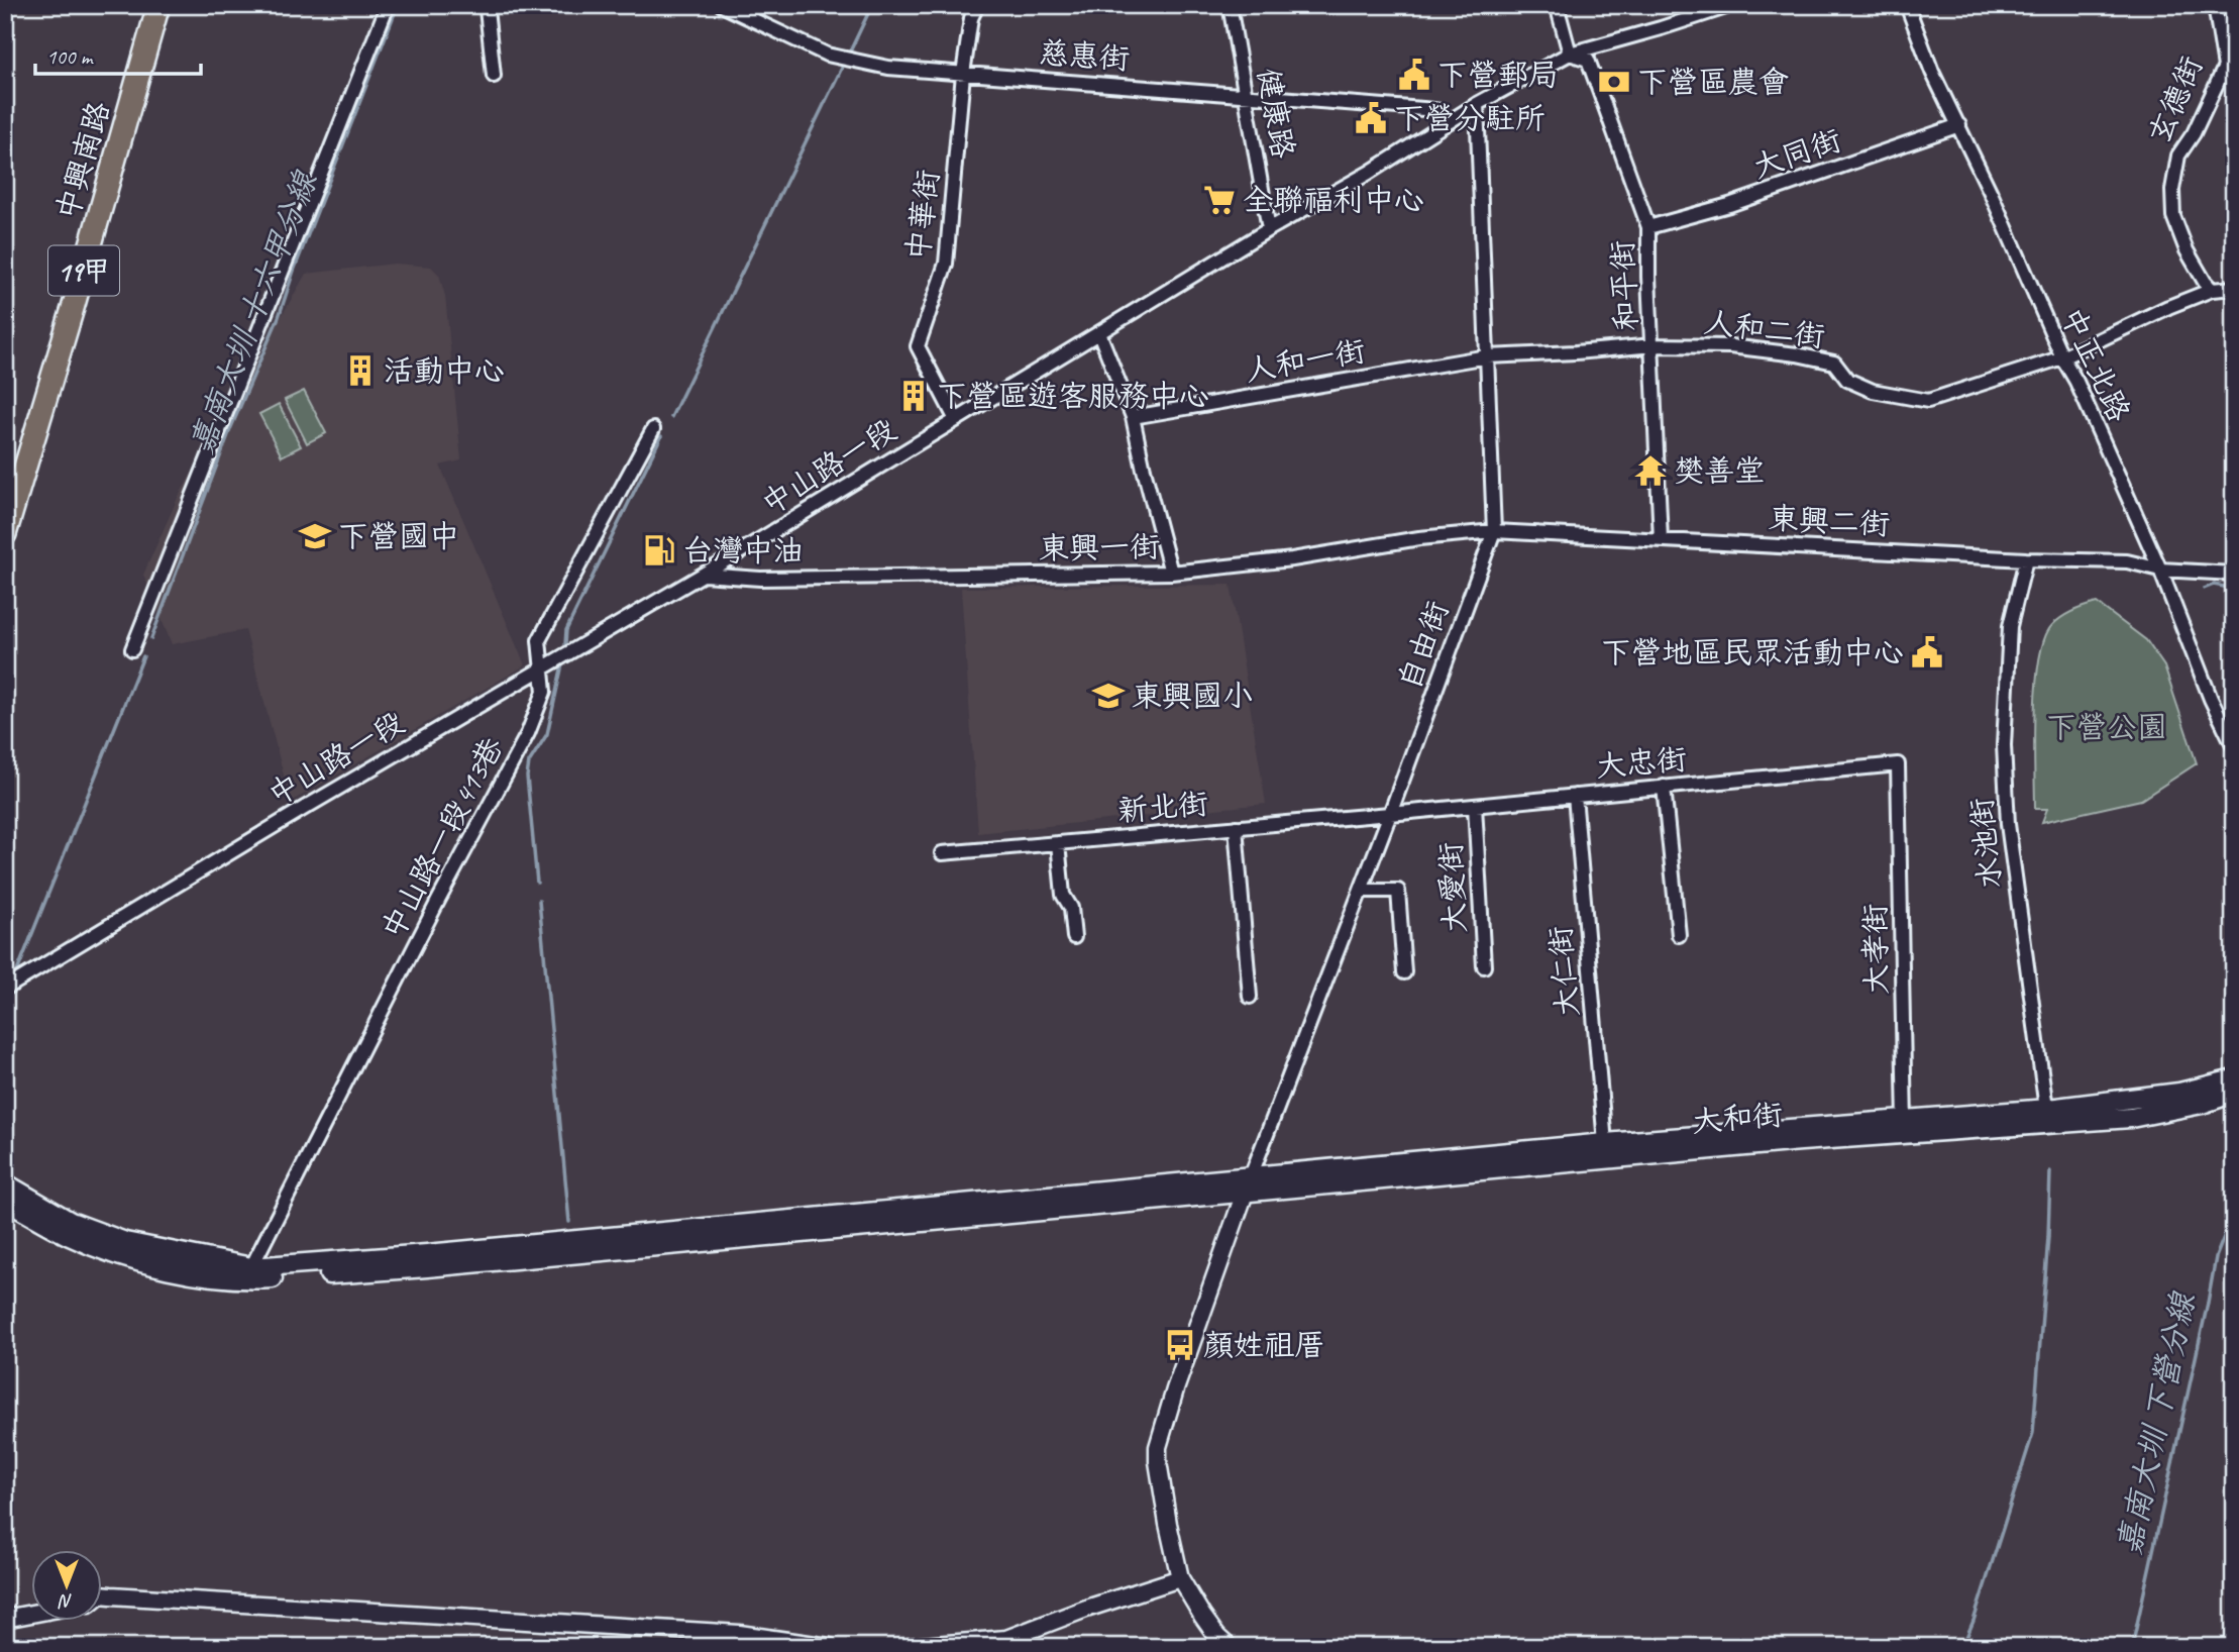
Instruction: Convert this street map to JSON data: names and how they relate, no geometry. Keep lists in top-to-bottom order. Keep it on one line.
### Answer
{"streets":{"main road":["中興南路","19甲","大和街"],"street":["慈惠街","玄德街","健康路","大同街","中華街","和平街","人和二街","人和一街","中正北路","中山路一段","東興二街","東興一街","自由街","大忠街","新北街","中山路一段413巷","水池街","大愛街","大孝街","大仁街"]},"crossings":[["慈惠街","健康路"],["慈惠街","中華街"],["慈惠街","中山路一段"],["玄德街","人和二街"],["健康路","中山路一段"],["大同街","和平街"],["大同街","中正北路"],["中華街","中山路一段"],["和平街","人和二街"],["和平街","中山路一段"],["和平街","東興二街"],["人和二街","人和一街"],["人和二街","中正北路"],["人和二街","自由街"],["人和一街","自由街"],["中正北路","東興二街"],["中山路一段","東興一街"],["中山路一段","自由街"],["中山路一段","中山路一段413巷"],["東興二街","東興一街"],["東興二街","自由街"],["東興二街","水池街"],["東興一街","自由街"],["自由街","大忠街"],["自由街","新北街"],["自由街","大和街"],["大忠街","新北街"],["大忠街","大愛街"],["大忠街","大孝街"],["大忠街","大仁街"],["水池街","大和街"],["大孝街","大和街"],["大仁街","大和街"]],"water":["嘉南大圳 十六甲分線","嘉南大圳 下營分線"],"parks":["下營公園"],"places":{"public building":["下營郵局","下營分駐所","下營地區民眾活動中心"],"bank":["下營區農會"],"supermarket":["全聯福利中心"],"building":["活動中心","下營區遊客服務中心"],"temple":["樊善堂"],"school or university":["下營國中","東興國小"],"fuel station":["台灣中油"],"bus stop":["顏姓祖厝"]},"scale_bar":"100 m","north":"bottom"}
